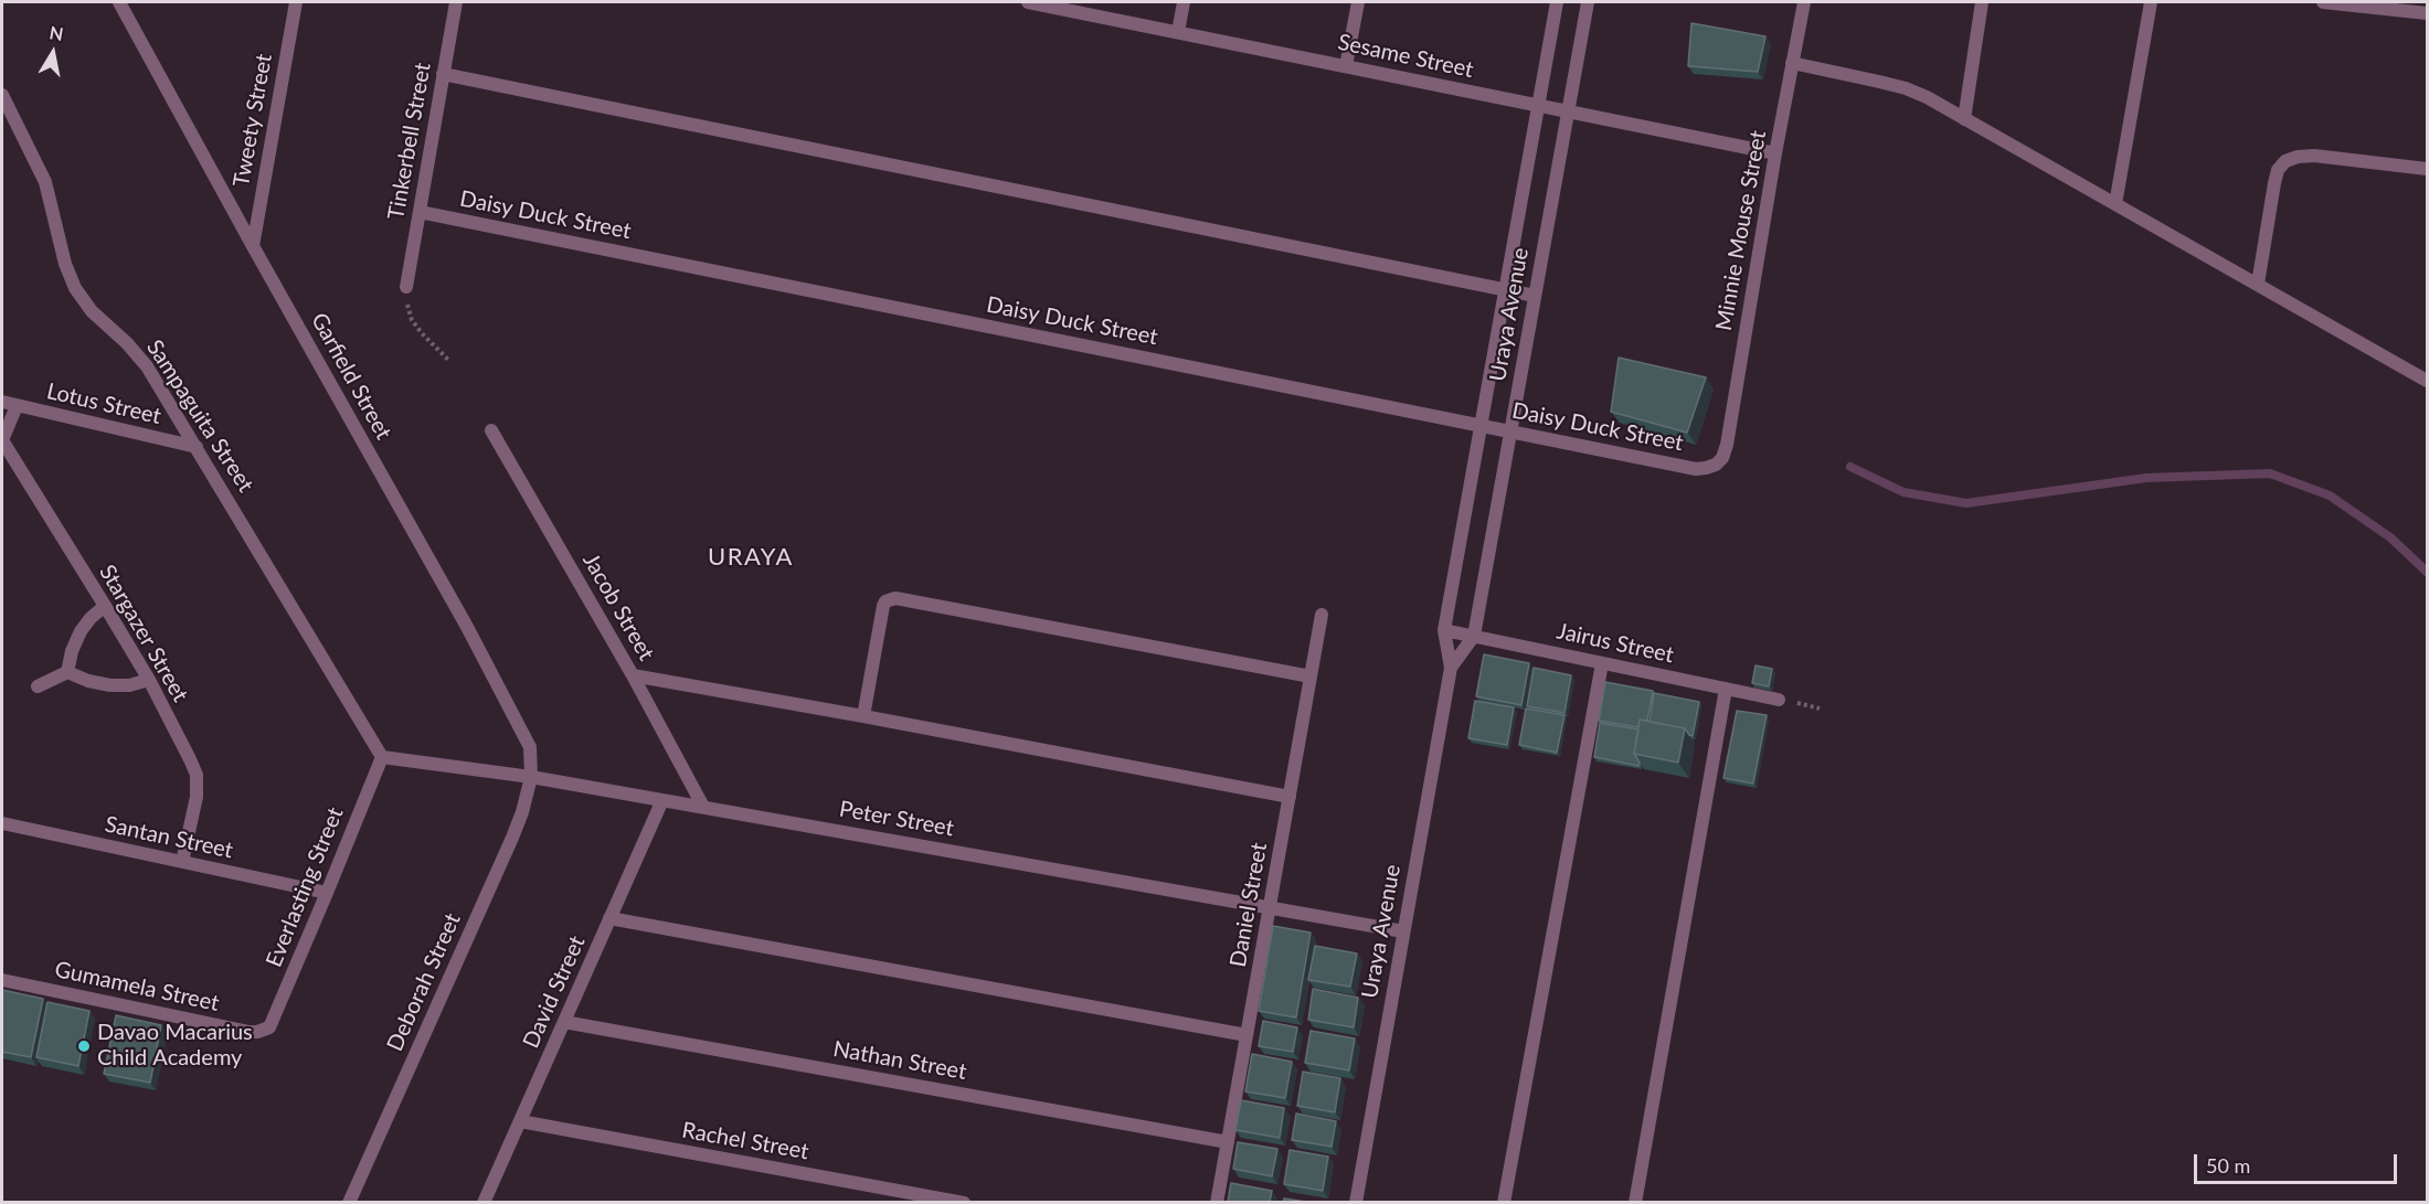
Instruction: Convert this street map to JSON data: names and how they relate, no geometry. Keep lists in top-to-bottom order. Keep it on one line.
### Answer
{"streets":{"street":["Sesame Street","Tweety Street","Tinkerbell Street","Daisy Duck Street","Minnie Mouse Street","Uraya Avenue","Garfield Street","Lotus Street","Sampaguita Street","Jacob Street","Stargazer Street","Jairus Street","Peter Street","Santan Street","Everlasting Street","Daniel Street","Deborah Street","Gumamela Street","David Street","Nathan Street","Rachel Street"]},"crossings":[["Sesame Street","Minnie Mouse Street"],["Sesame Street","Uraya Avenue"],["Tweety Street","Garfield Street"],["Tinkerbell Street","Daisy Duck Street"],["Daisy Duck Street","Minnie Mouse Street"],["Daisy Duck Street","Uraya Avenue"],["Uraya Avenue","Jairus Street"],["Uraya Avenue","Peter Street"],["Garfield Street","Peter Street"],["Garfield Street","Deborah Street"],["Lotus Street","Sampaguita Street"],["Sampaguita Street","Peter Street"],["Sampaguita Street","Everlasting Street"],["Jacob Street","Peter Street"],["Stargazer Street","Santan Street"],["Peter Street","Everlasting Street"],["Peter Street","Daniel Street"],["Peter Street","Deborah Street"],["Peter Street","David Street"],["Santan Street","Everlasting Street"],["Everlasting Street","Gumamela Street"],["Daniel Street","Nathan Street"],["David Street","Nathan Street"],["David Street","Rachel Street"]],"districts":["URAYA"],"places":["Davao Macarius Child Academy"],"scale_bar":"50 m","north":"top"}
